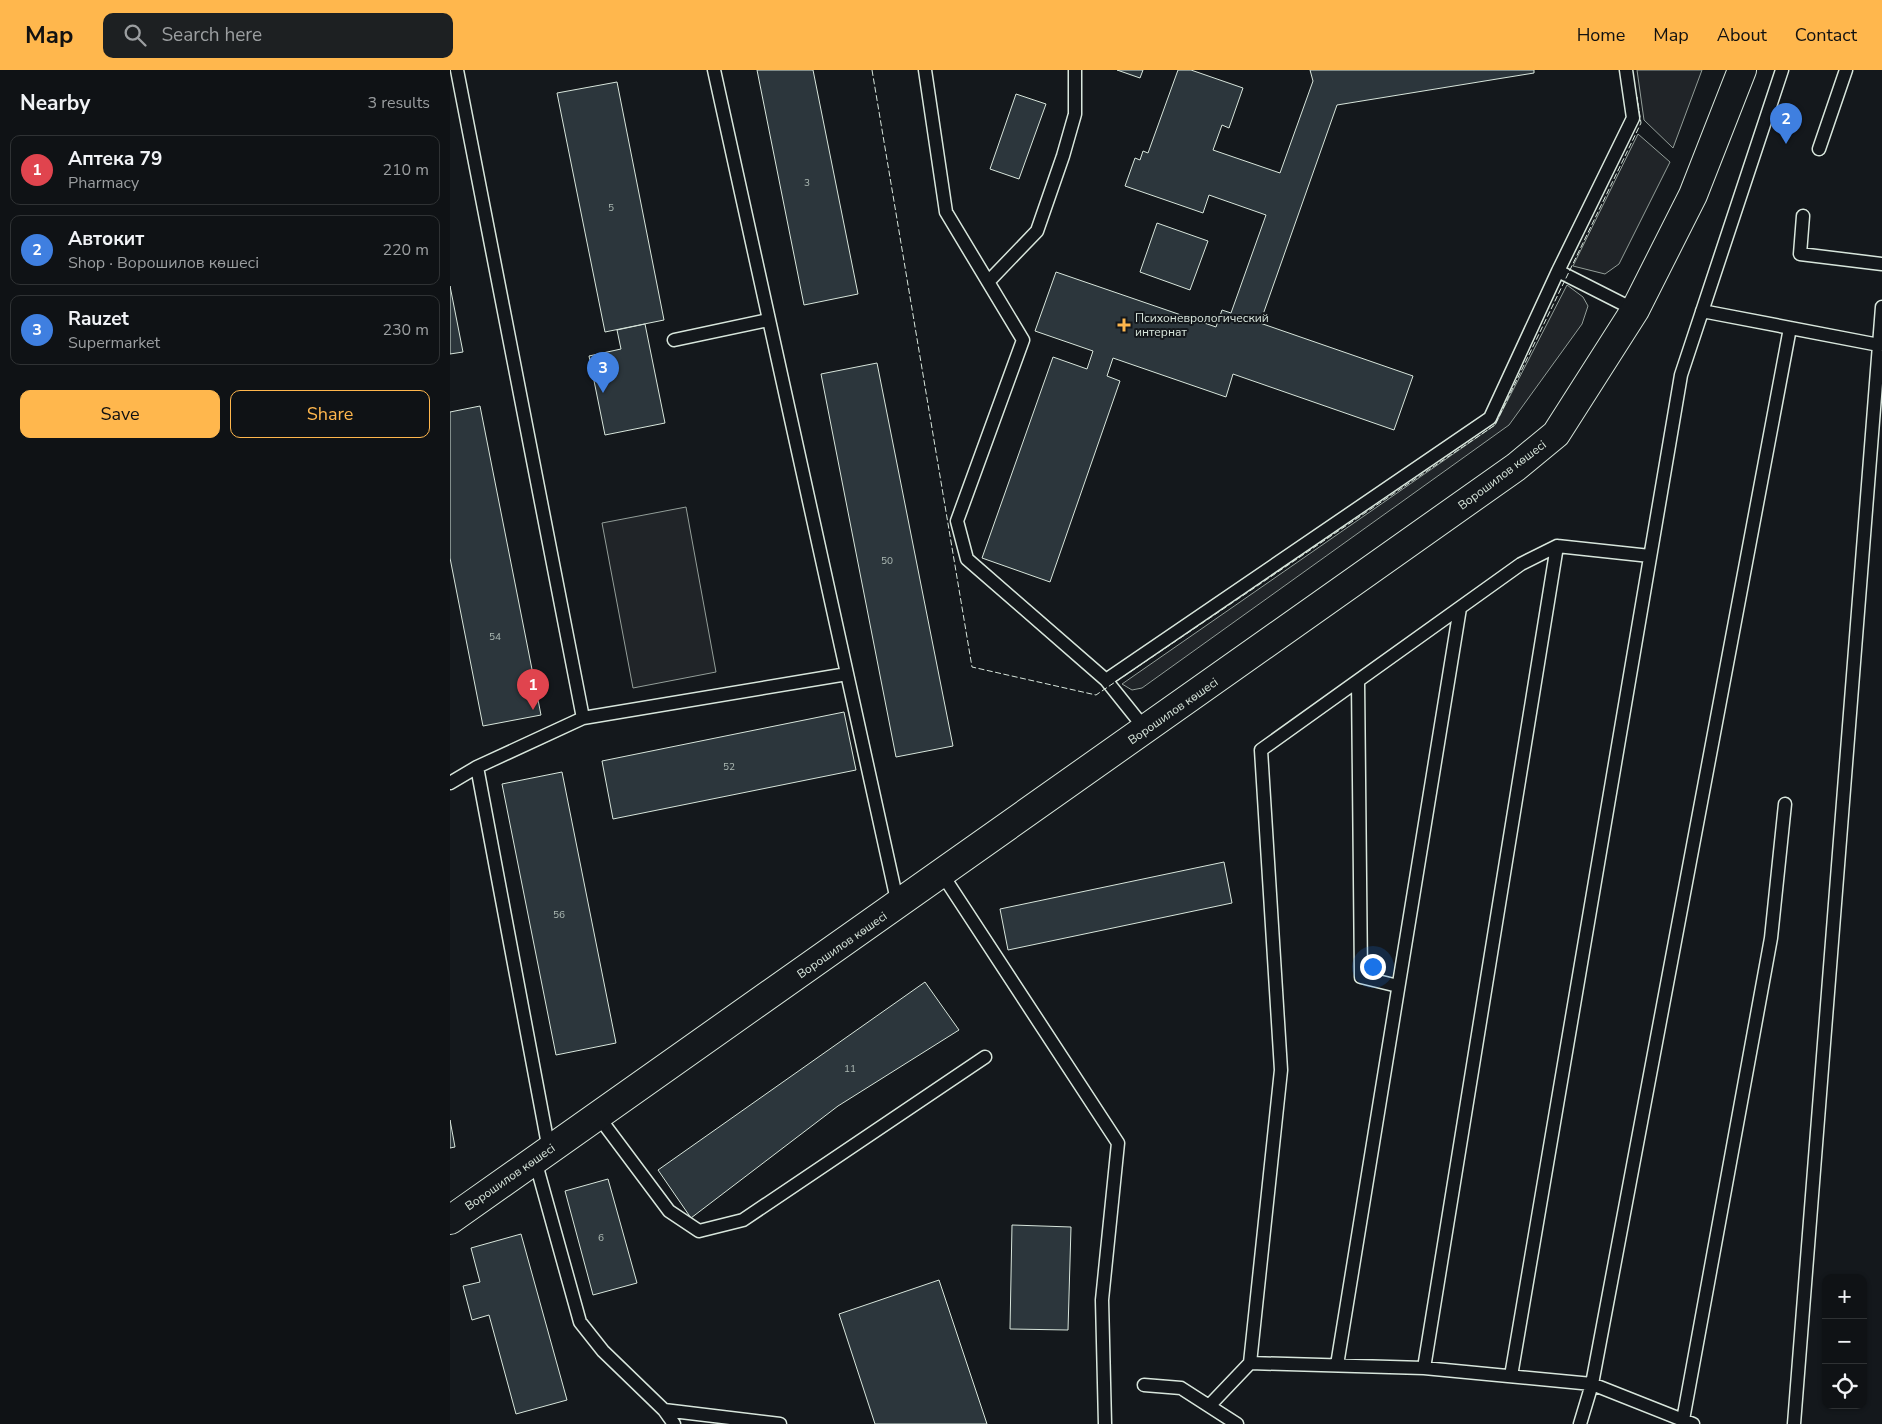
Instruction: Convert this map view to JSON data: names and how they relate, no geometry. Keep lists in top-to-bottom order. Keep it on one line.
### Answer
{"streets":{"street":["Ворошилов көшесі"]},"places":{"health":["Психоневрологический интернат"]},"house_numbers":["3","5","50","54","52","56","11","6"],"page":{"header":"Map","search":"Search here","nav":["Home","Map","About","Contact"],"heading":["Nearby","3 results"],"pins":["2","3","1"],"list":[{"mark":"1","name":"Аптека 79","note":"Pharmacy","value":"210 m"},{"mark":"2","name":"Автокит","note":"Shop · Ворошилов көшесі","value":"220 m"},{"mark":"3","name":"Rauzet","note":"Supermarket","value":"230 m"}],"buttons":["Save","Share"],"map_buttons":["+","−"]}}
